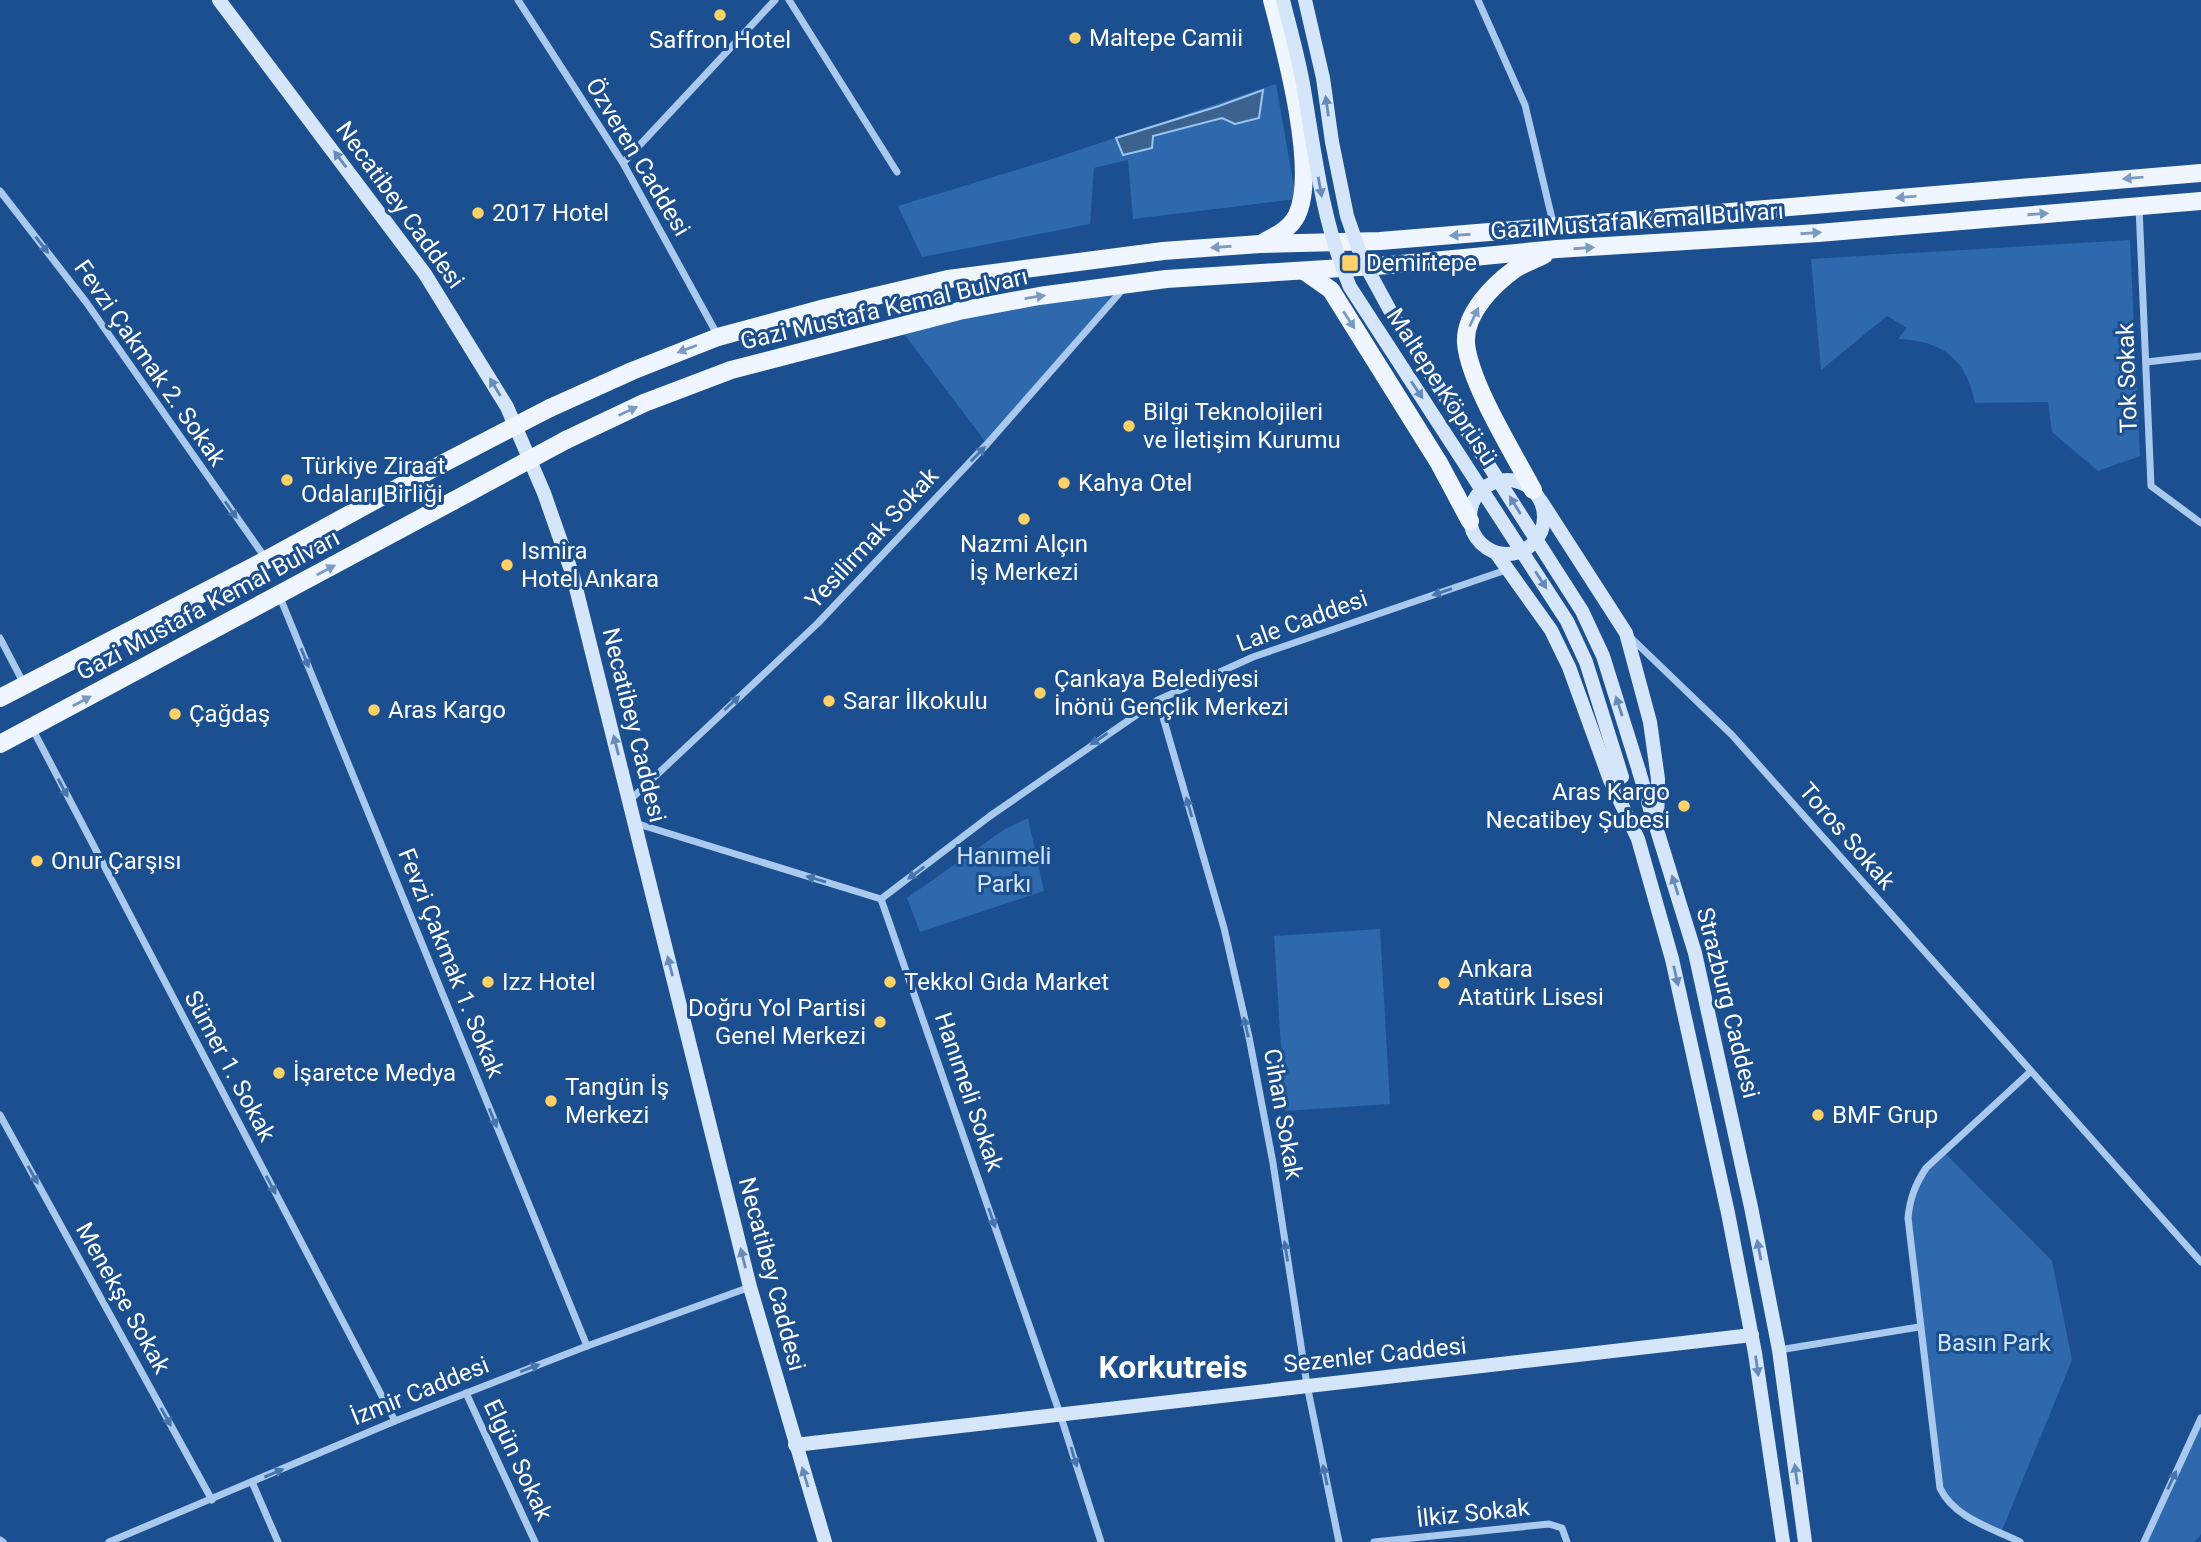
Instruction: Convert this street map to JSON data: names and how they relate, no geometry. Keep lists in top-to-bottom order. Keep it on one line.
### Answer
{"streets":{"main road":["Necatibey Caddesi","Gazi Mustafa Kemal Bulvarı","Maltepe Köprüsü","Strazburg Caddesi","Sezenler Caddesi"],"street":["Özveren Caddesi","Fevzi Çakmak 2. Sokak","Tok Sokak","Yesilirmak Sokak","Lale Caddesi","Toros Sokak","Fevzi Çakmak 1. Sokak","Sümer 1. Sokak","Hanımeli Sokak","Cihan Sokak","Menekşe Sokak","İzmir Caddesi","Elgün Sokak","İlkiz Sokak"]},"crossings":[["Özveren Caddesi","Gazi Mustafa Kemal Bulvarı"],["Necatibey Caddesi","Yesilirmak Sokak"],["Necatibey Caddesi","Sezenler Caddesi"],["Necatibey Caddesi","İzmir Caddesi"],["Gazi Mustafa Kemal Bulvarı","Fevzi Çakmak 2. Sokak"],["Gazi Mustafa Kemal Bulvarı","Tok Sokak"],["Gazi Mustafa Kemal Bulvarı","Yesilirmak Sokak"],["Gazi Mustafa Kemal Bulvarı","Fevzi Çakmak 1. Sokak"],["Gazi Mustafa Kemal Bulvarı","Sümer 1. Sokak"],["Maltepe Köprüsü","Strazburg Caddesi"],["Lale Caddesi","Strazburg Caddesi"],["Lale Caddesi","Hanımeli Sokak"],["Lale Caddesi","Cihan Sokak"],["Toros Sokak","Strazburg Caddesi"],["Fevzi Çakmak 1. Sokak","İzmir Caddesi"],["Strazburg Caddesi","Sezenler Caddesi"],["Sümer 1. Sokak","İzmir Caddesi"],["Hanımeli Sokak","Sezenler Caddesi"],["Cihan Sokak","Sezenler Caddesi"],["Menekşe Sokak","İzmir Caddesi"],["İzmir Caddesi","Elgün Sokak"]],"one_way":["Necatibey Caddesi","Fevzi Çakmak 2. Sokak","Yesilirmak Sokak","Lale Caddesi","Fevzi Çakmak 1. Sokak","Sümer 1. Sokak","Hanımeli Sokak","Cihan Sokak","Menekşe Sokak","İzmir Caddesi"],"districts":["Korkutreis"],"parks":["Hanımeli Parkı","Basın Park"],"places":{"other":["Saffron Hotel","Maltepe Camii","2017 Hotel","Bilgi Teknolojileri ve İletişim Kurumu","Türkiye Ziraat Odaları Birliği","Kahya Otel","Nazmi Alçın İş Merkezi","Ismira Hotel Ankara","Çankaya Belediyesi İnönü Gençlik Merkezi","Sarar İlkokulu","Aras Kargo","Çağdaş","Aras Kargo Necatibey Şubesi","Onur Çarşısı","Izz Hotel","Tekkol Gıda Market","Ankara Atatürk Lisesi","Doğru Yol Partisi Genel Merkezi","İşaretce Medya","Tangün İş Merkezi","BMF Grup"],"transit":["Demirtepe"]}}
